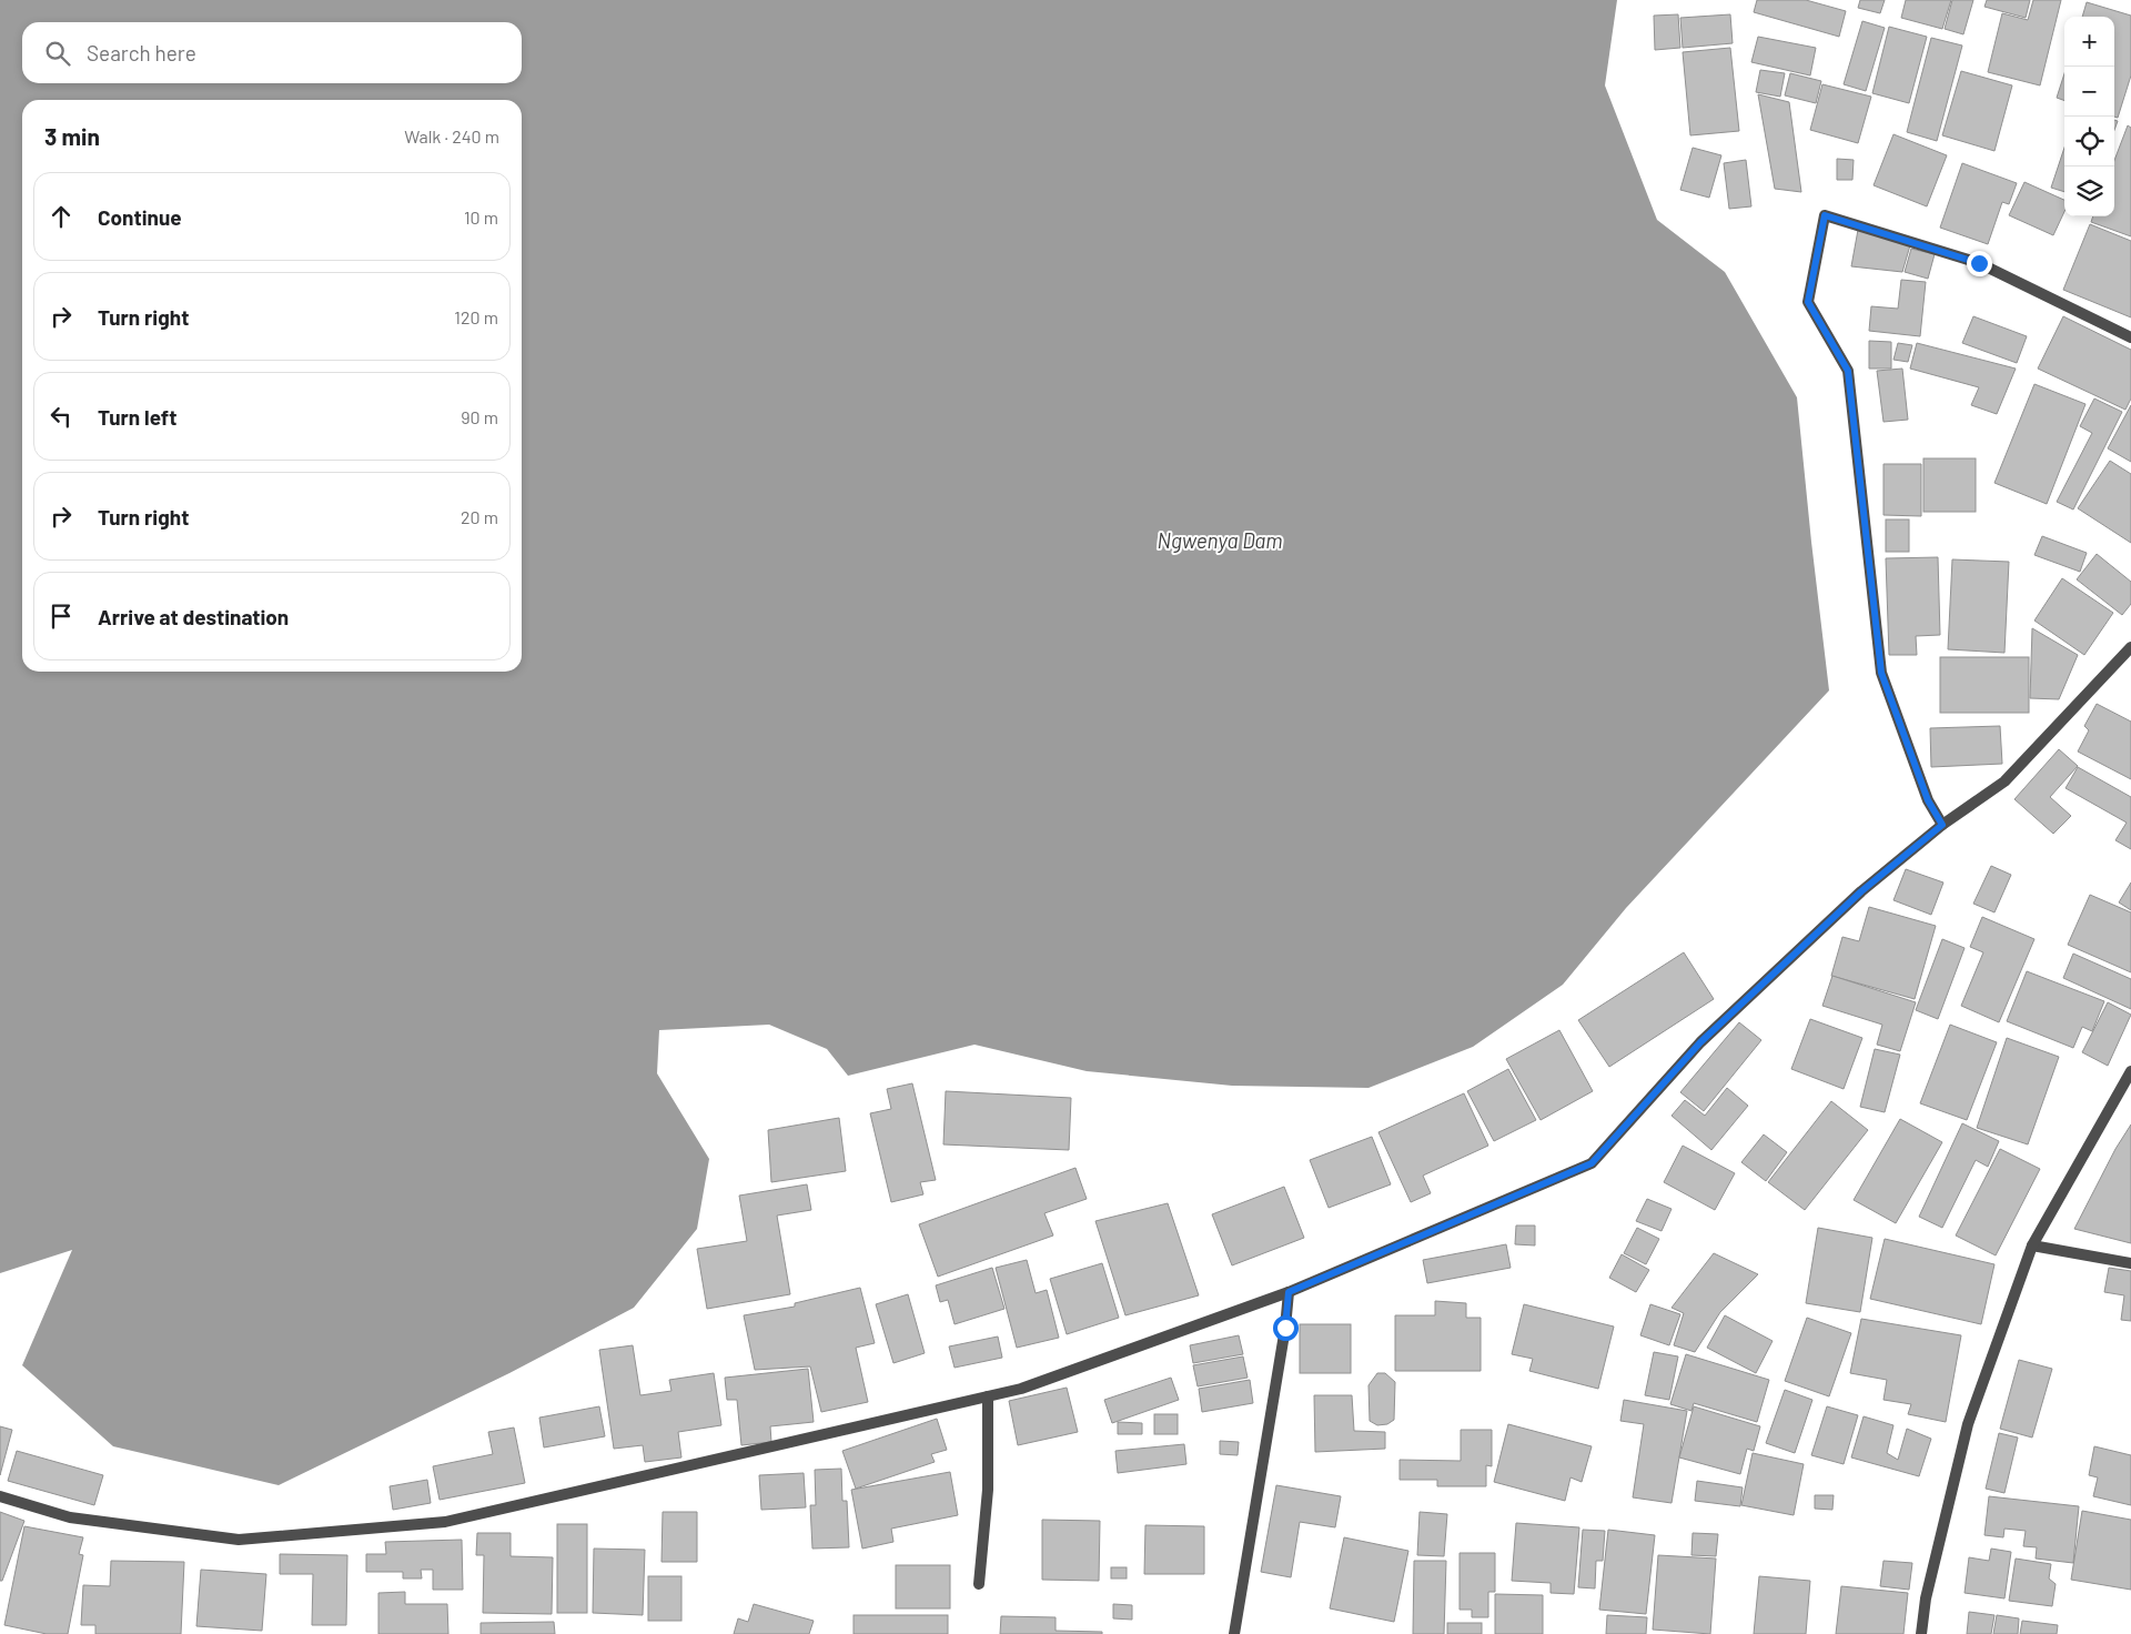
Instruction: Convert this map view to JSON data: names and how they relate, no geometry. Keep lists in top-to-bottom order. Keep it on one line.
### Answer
{"water":["Ngwenya Dam"],"page":{"map_buttons":["+","−"],"search":"Search here","heading":["3 min","Walk · 240 m"],"list":[["Continue","10 m"],["Turn right","120 m"],["Turn left","90 m"],["Turn right","20 m"],"Arrive at destination"]}}
